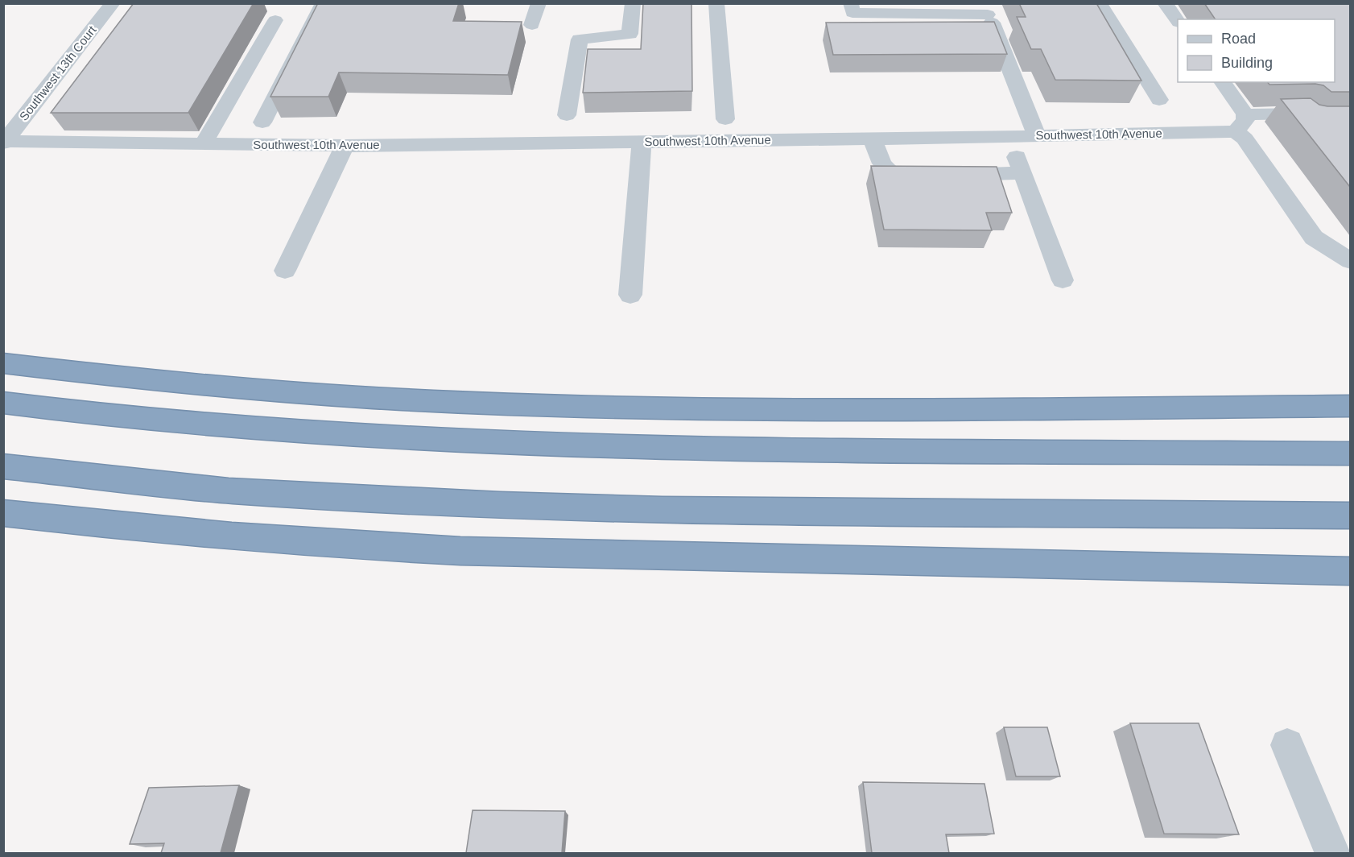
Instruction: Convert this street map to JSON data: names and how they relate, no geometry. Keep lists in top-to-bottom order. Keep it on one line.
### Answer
{"streets":{"street":["Southwest 13th Court","Southwest 10th Avenue"]},"crossings":[["Southwest 13th Court","Southwest 10th Avenue"]],"legend":["Road","Building"]}
